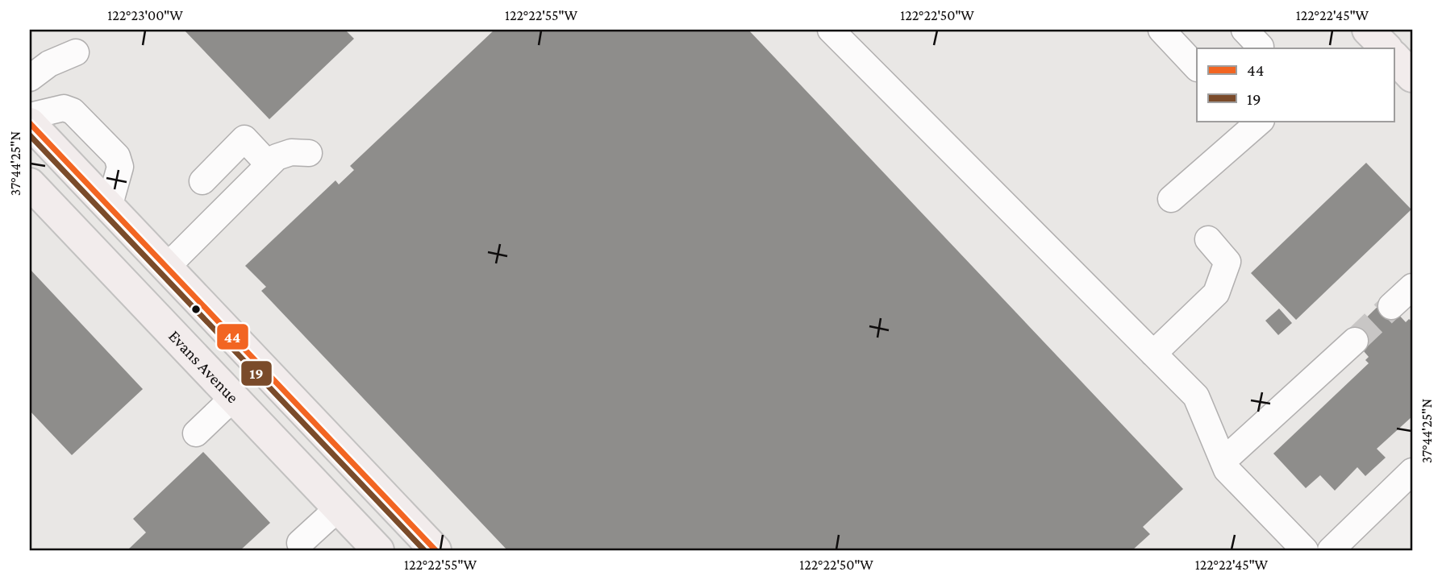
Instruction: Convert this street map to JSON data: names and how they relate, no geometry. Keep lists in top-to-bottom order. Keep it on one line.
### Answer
{"streets":{"main road":["Evans Avenue"]},"lines":["transit line 44","transit line 19"],"legend":["44","19"],"coordinates":["122°23'00\"W","122°22'55\"W","122°22'50\"W","122°22'45\"W","37°44'25\"N"]}
